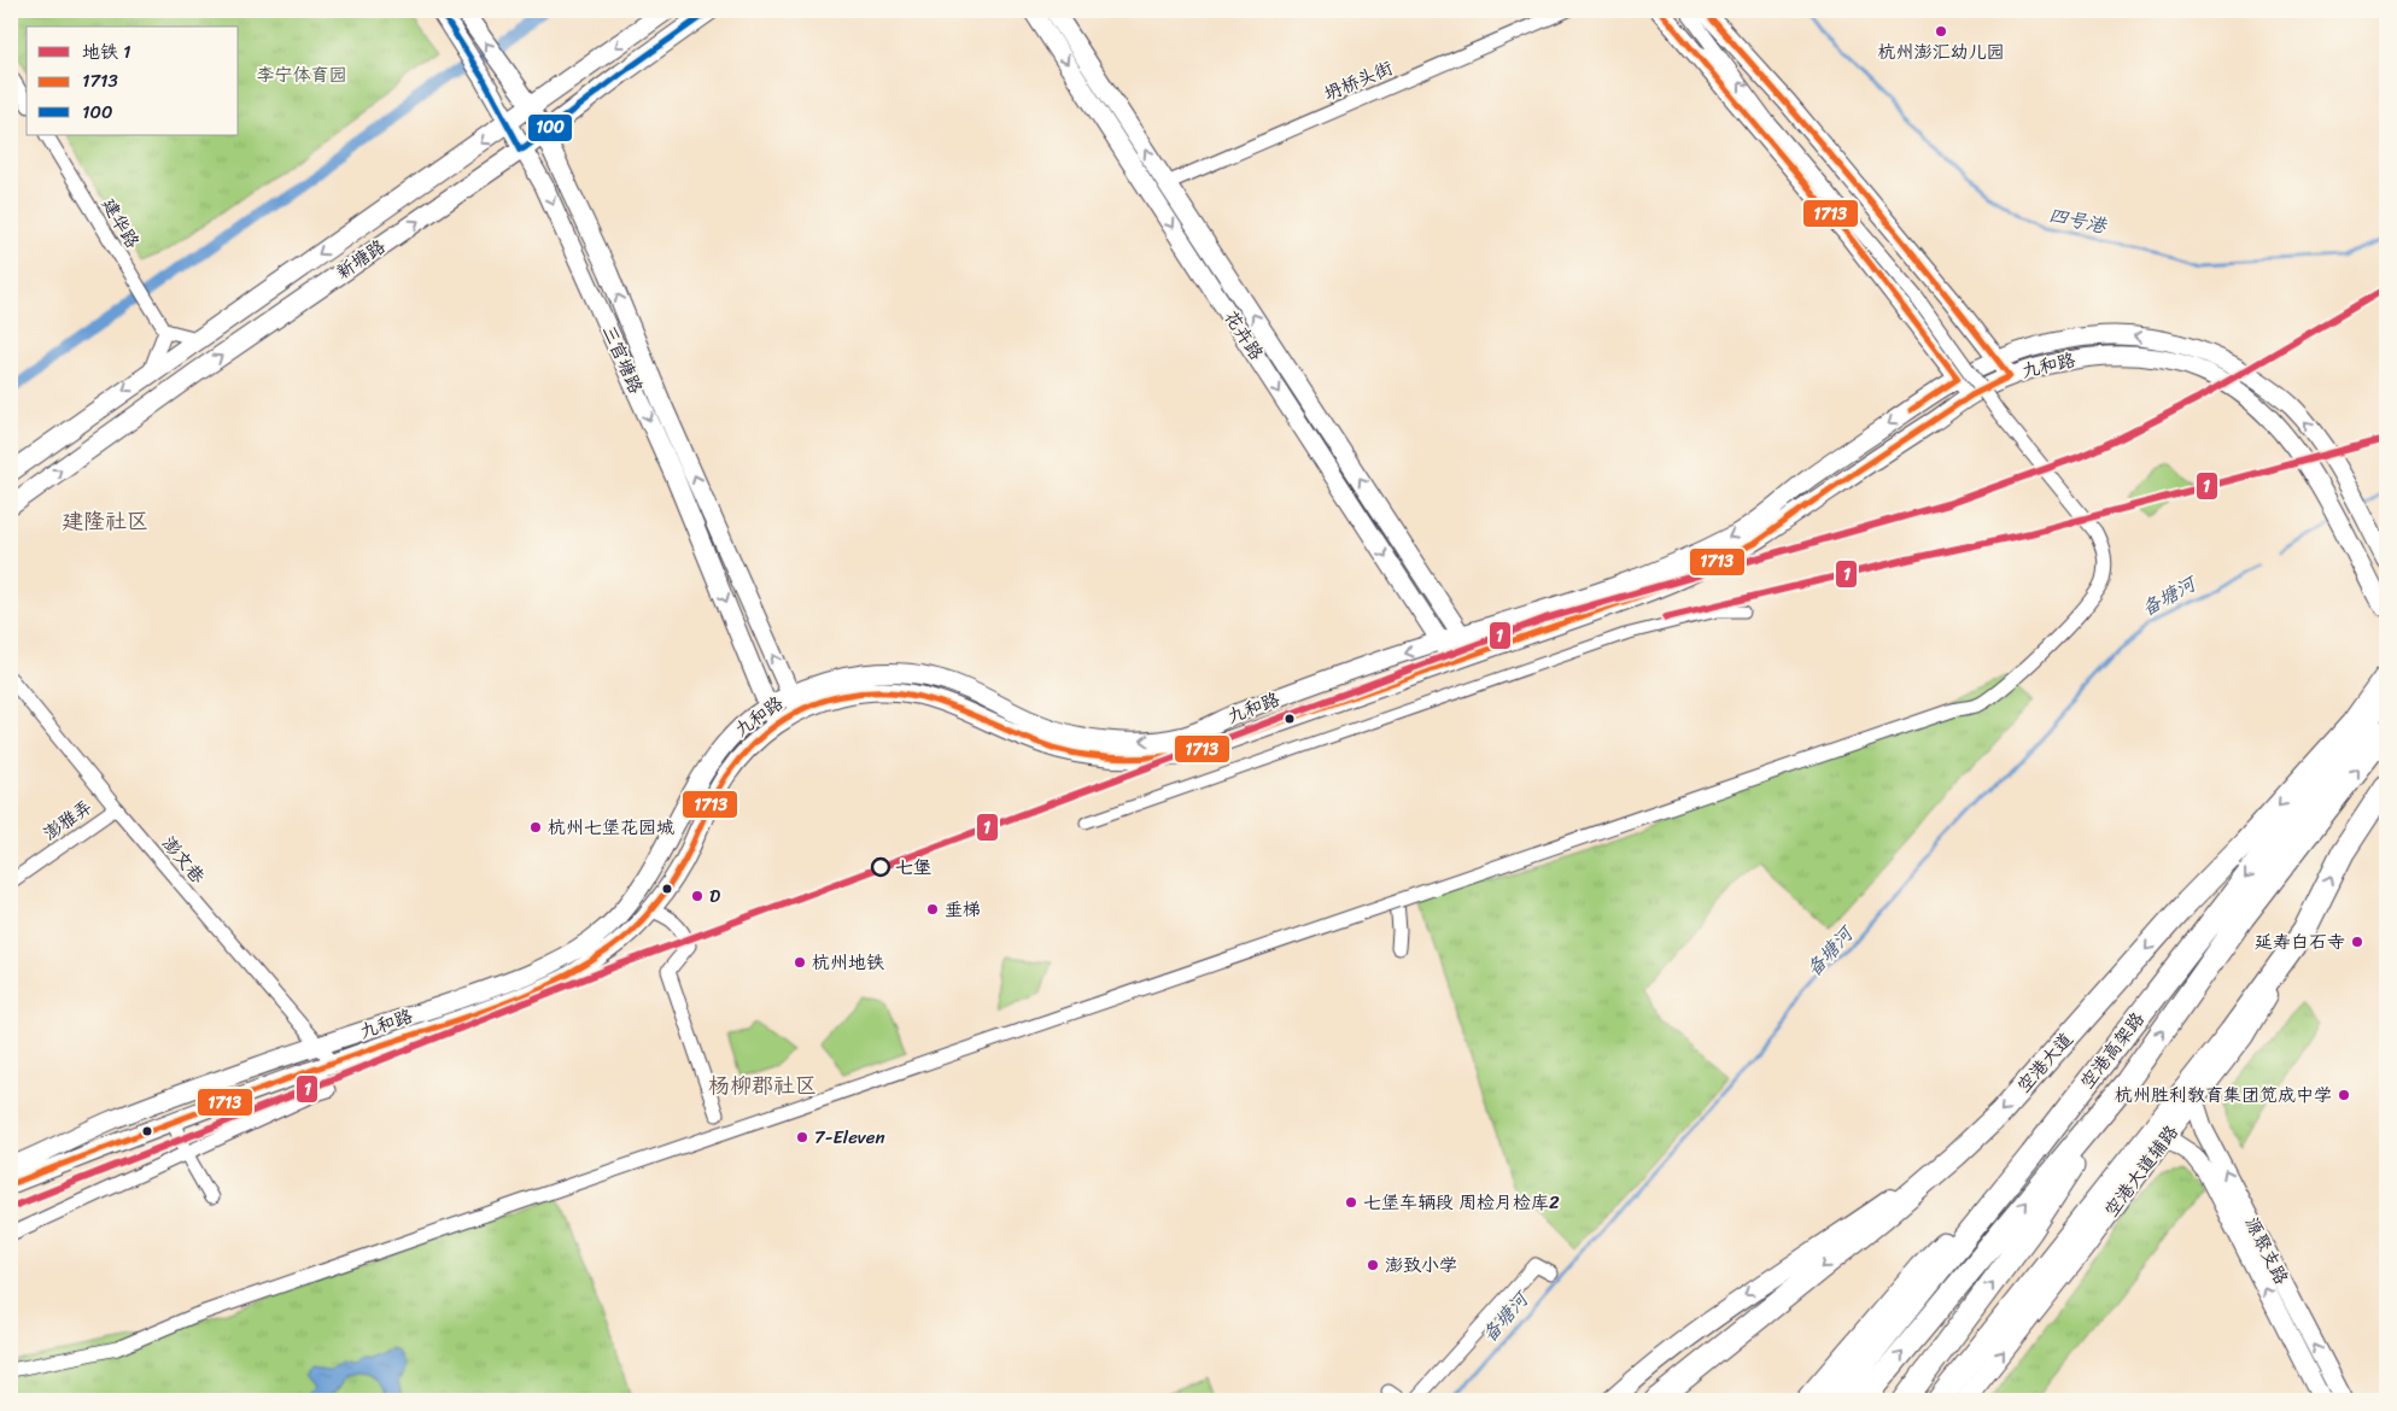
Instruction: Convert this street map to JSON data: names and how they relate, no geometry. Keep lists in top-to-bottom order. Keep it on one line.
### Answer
{"streets":{"main road":["新塘路","空港高架路","空港大道","空港大道辅路"],"street":["坍桥头街","建华路","花卉路","三官塘路","九和路","澎雅弄","澎文巷","源聚支路"]},"crossings":[["坍桥头街","花卉路"],["新塘路","三官塘路"],["花卉路","九和路"],["三官塘路","九和路"],["九和路","澎文巷"],["澎雅弄","澎文巷"],["空港大道辅路","源聚支路"]],"one_way":["源聚支路"],"districts":["建隆社区","杨柳郡社区"],"water":["四号港","备塘河"],"parks":["李宁体育园"],"places":["杭州澎汇幼儿园","杭州七堡花园城","七堡","D","垂梯","延寿白石寺","杭州地铁","杭州胜利教育集团笕成中学","7-Eleven","七堡车辆段 周检月检库2","澎致小学"],"lines":["transit line 1713","transit line 100","metro line 1"],"legend":["地铁 1","1713","100"]}
